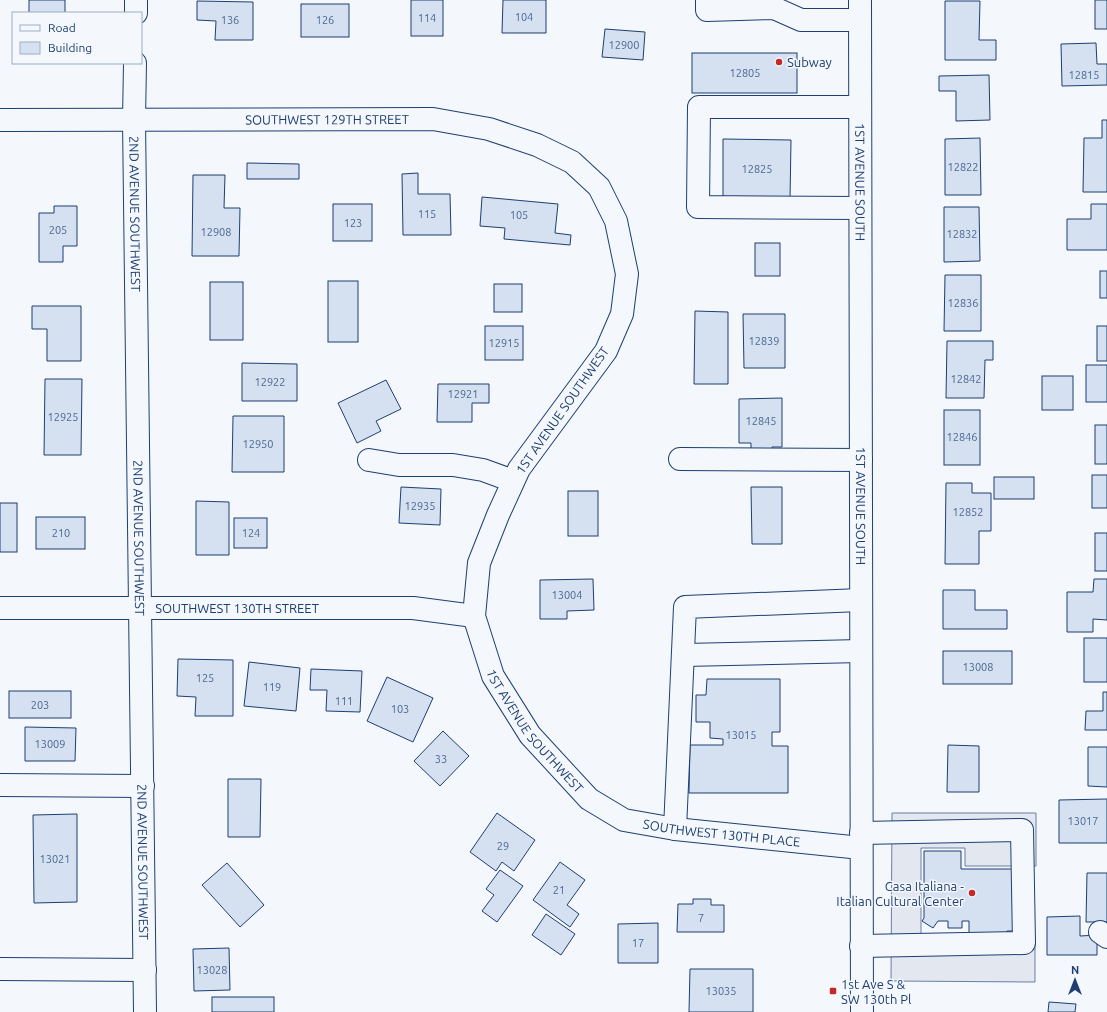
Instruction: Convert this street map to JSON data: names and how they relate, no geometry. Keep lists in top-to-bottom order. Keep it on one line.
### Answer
{"streets":{"street":["SOUTHWEST 129TH STREET","1ST AVENUE SOUTH","2ND AVENUE SOUTHWEST","1ST AVENUE SOUTHWEST","SOUTHWEST 130TH STREET","SOUTHWEST 130TH PLACE"]},"crossings":[["SOUTHWEST 129TH STREET","2ND AVENUE SOUTHWEST"],["SOUTHWEST 129TH STREET","1ST AVENUE SOUTHWEST"],["1ST AVENUE SOUTH","SOUTHWEST 130TH PLACE"],["2ND AVENUE SOUTHWEST","SOUTHWEST 130TH STREET"],["1ST AVENUE SOUTHWEST","SOUTHWEST 130TH STREET"],["1ST AVENUE SOUTHWEST","SOUTHWEST 130TH PLACE"]],"places":{"other":["Subway","Casa Italiana - Italian Cultural Center"],"transit":["1st Ave S & SW 130th Pl"]},"house_numbers":["104","114","136","126","12900","12805","12815","12822","12825","115","105","123","205","12908","12832","12836","12839","12915","12842","12922","12921","12925","12845","12846","12950","12935","12852","210","124","13004","13008","125","119","111","203","103","13015","13009","33","13017","29","13021","21","7","17","13028","13035"],"legend":["Road","Building"],"north":"top"}
